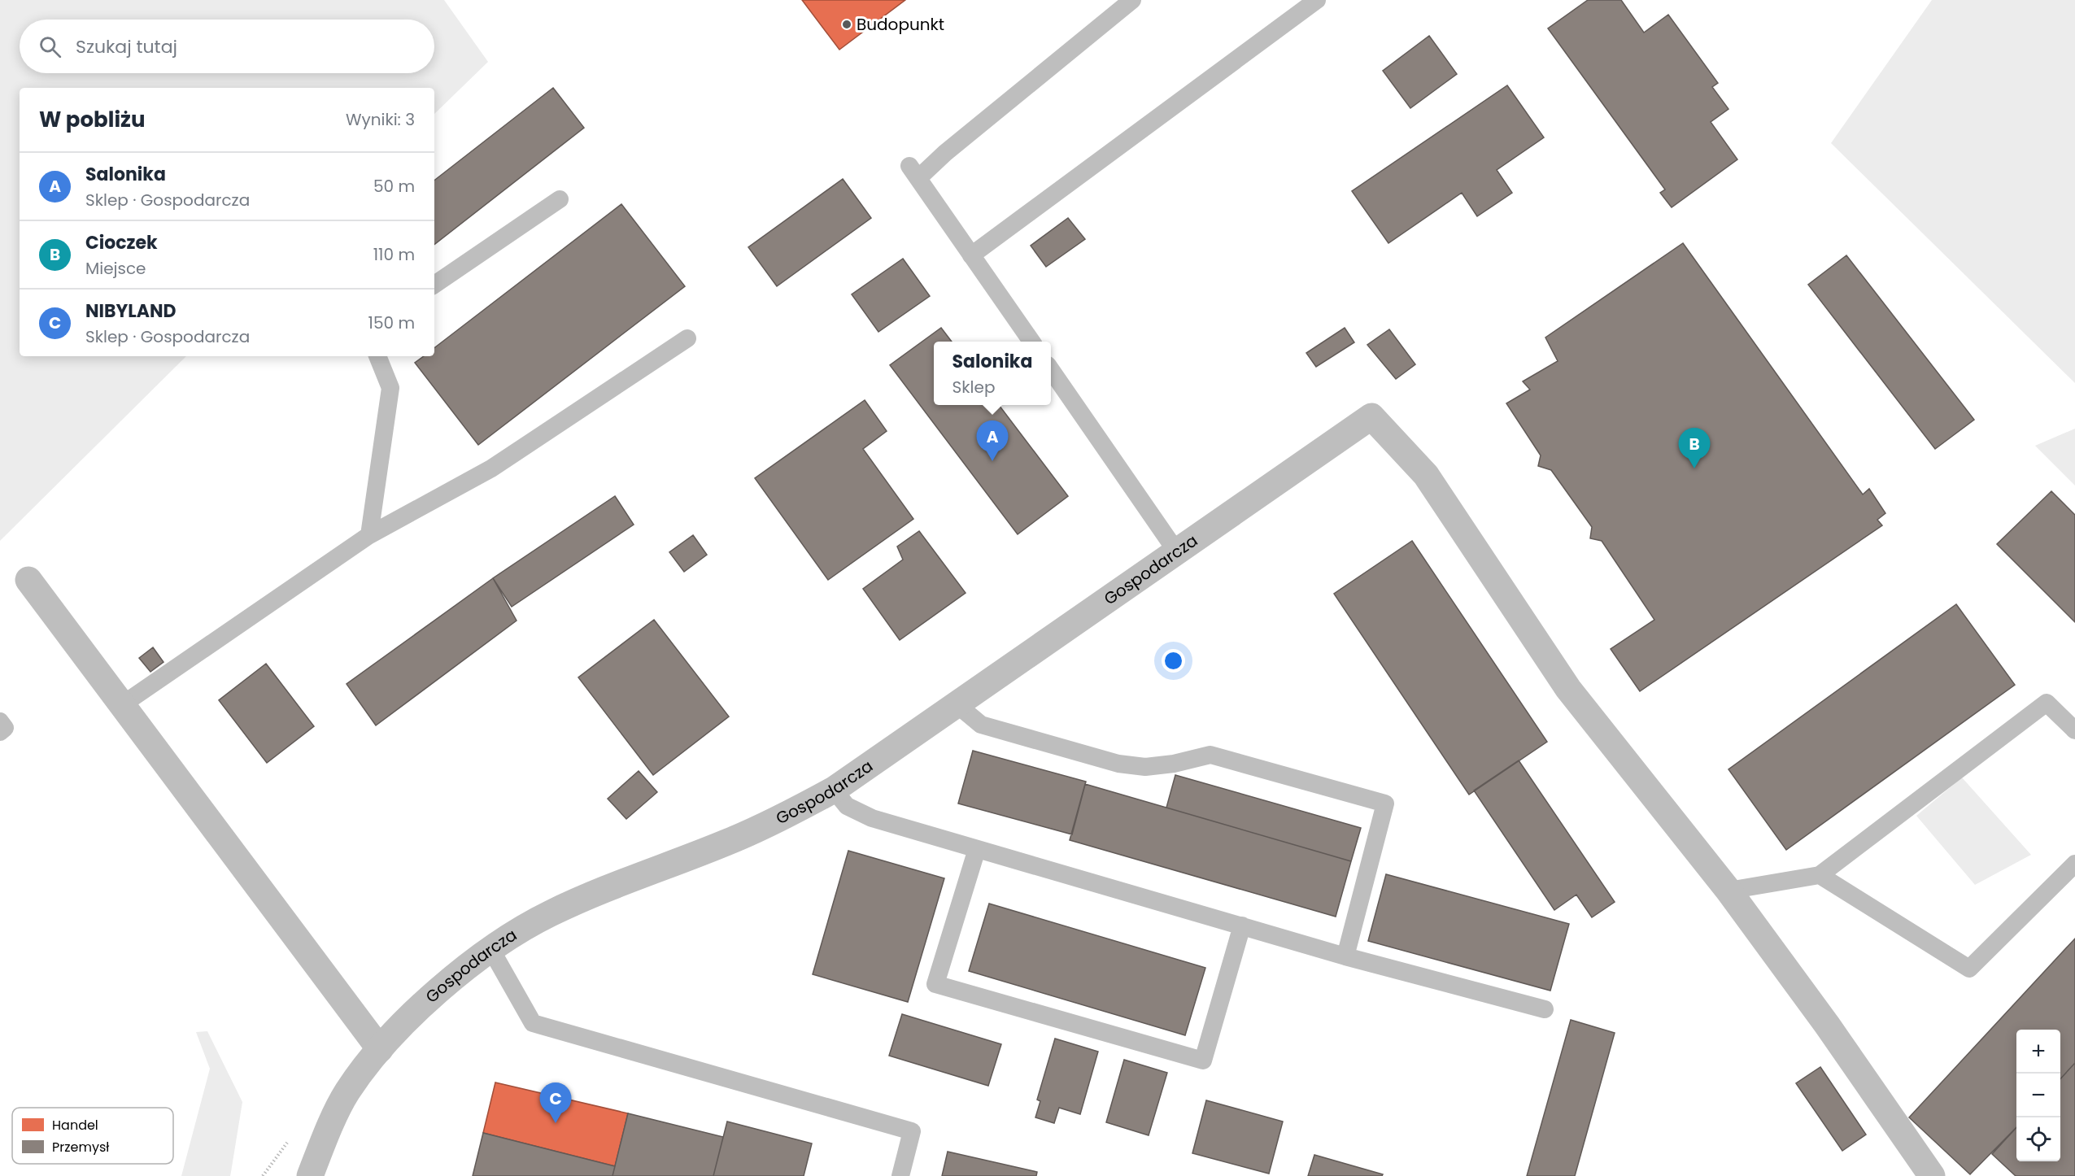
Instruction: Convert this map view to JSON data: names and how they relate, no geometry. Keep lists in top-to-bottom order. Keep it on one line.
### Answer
{"streets":{"street":["Gospodarcza"]},"places":["Budopunkt"],"legend":["Handel","Przemysł"],"page":{"search":"Szukaj tutaj","heading":["W pobliżu","Wyniki: 3"],"list":[{"mark":"A","name":"Salonika","note":"Sklep · Gospodarcza","value":"50 m"},{"mark":"B","name":"Cioczek","note":"Miejsce","value":"110 m"},{"mark":"C","name":"NIBYLAND","note":"Sklep · Gospodarcza","value":"150 m"}],"popup":["Salonika","Sklep"],"pins":["A","B","C"],"map_buttons":["+","−"]}}
